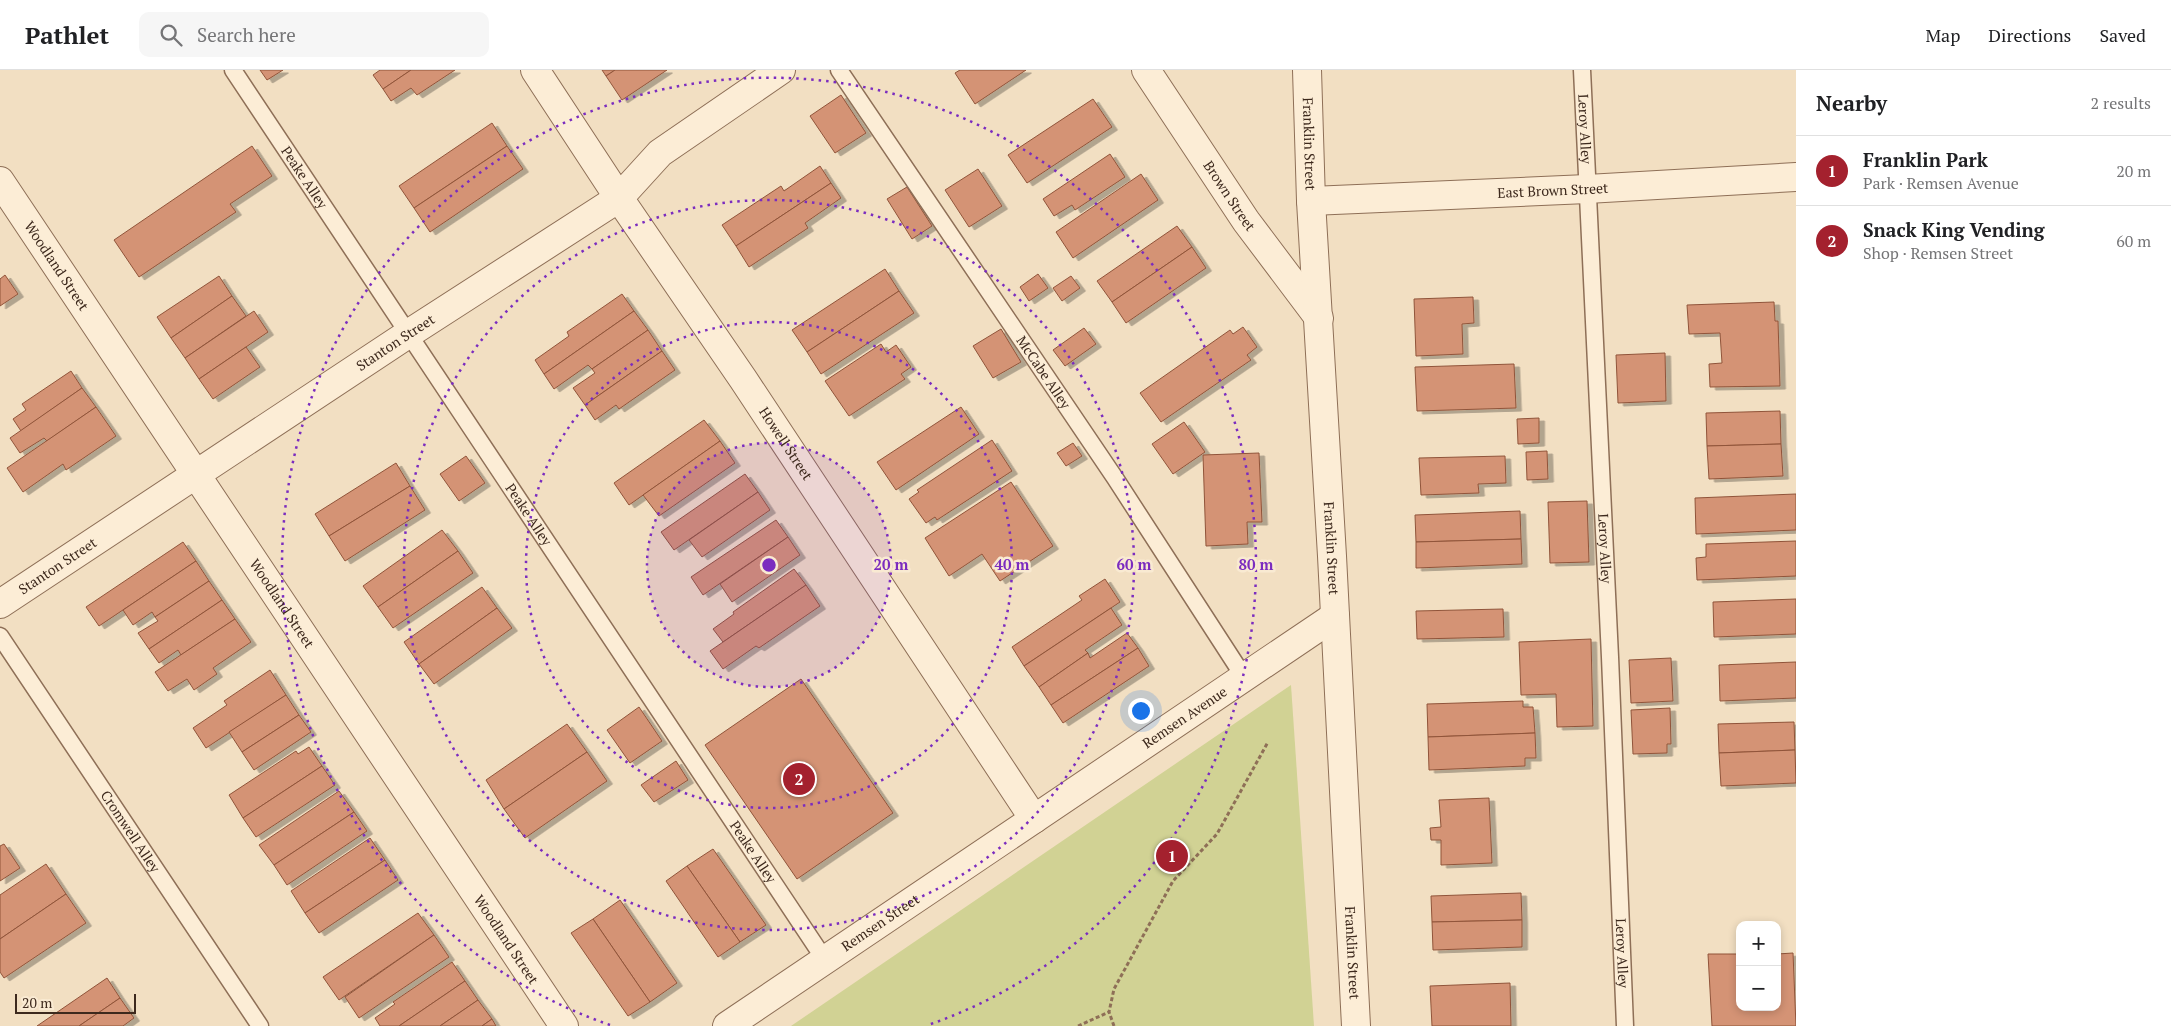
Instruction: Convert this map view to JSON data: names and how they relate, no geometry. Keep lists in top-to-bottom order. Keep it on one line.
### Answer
{"streets":{"street":["Franklin Street","East Brown Street","Brown Street","Woodland Street","Stanton Street","Howell Street","Remsen Avenue","Remsen Street"],"lane":["Leroy Alley","Peake Alley","McCabe Alley","Cromwell Alley"]},"crossings":[["Leroy Alley","East Brown Street"],["Franklin Street","East Brown Street"],["Franklin Street","Brown Street"],["Franklin Street","Remsen Avenue"],["Peake Alley","Stanton Street"],["Peake Alley","Remsen Street"],["Woodland Street","Stanton Street"],["Stanton Street","Howell Street"],["McCabe Alley","Remsen Avenue"],["Howell Street","Remsen Avenue"],["Howell Street","Remsen Street"],["Remsen Avenue","Remsen Street"]],"scale_bar":"20 m","page":{"header":"Pathlet","search":"Search here","nav":["Map","Directions","Saved"],"heading":["Nearby","2 results"],"list":[{"mark":"1","name":"Franklin Park","note":"Park · Remsen Avenue","value":"20 m"},{"mark":"2","name":"Snack King Vending","note":"Shop · Remsen Street","value":"60 m"}],"pins":["2","1"],"map_buttons":["+","−"],"scale":"20 m"},"rings":["20 m","40 m","60 m","80 m"]}
